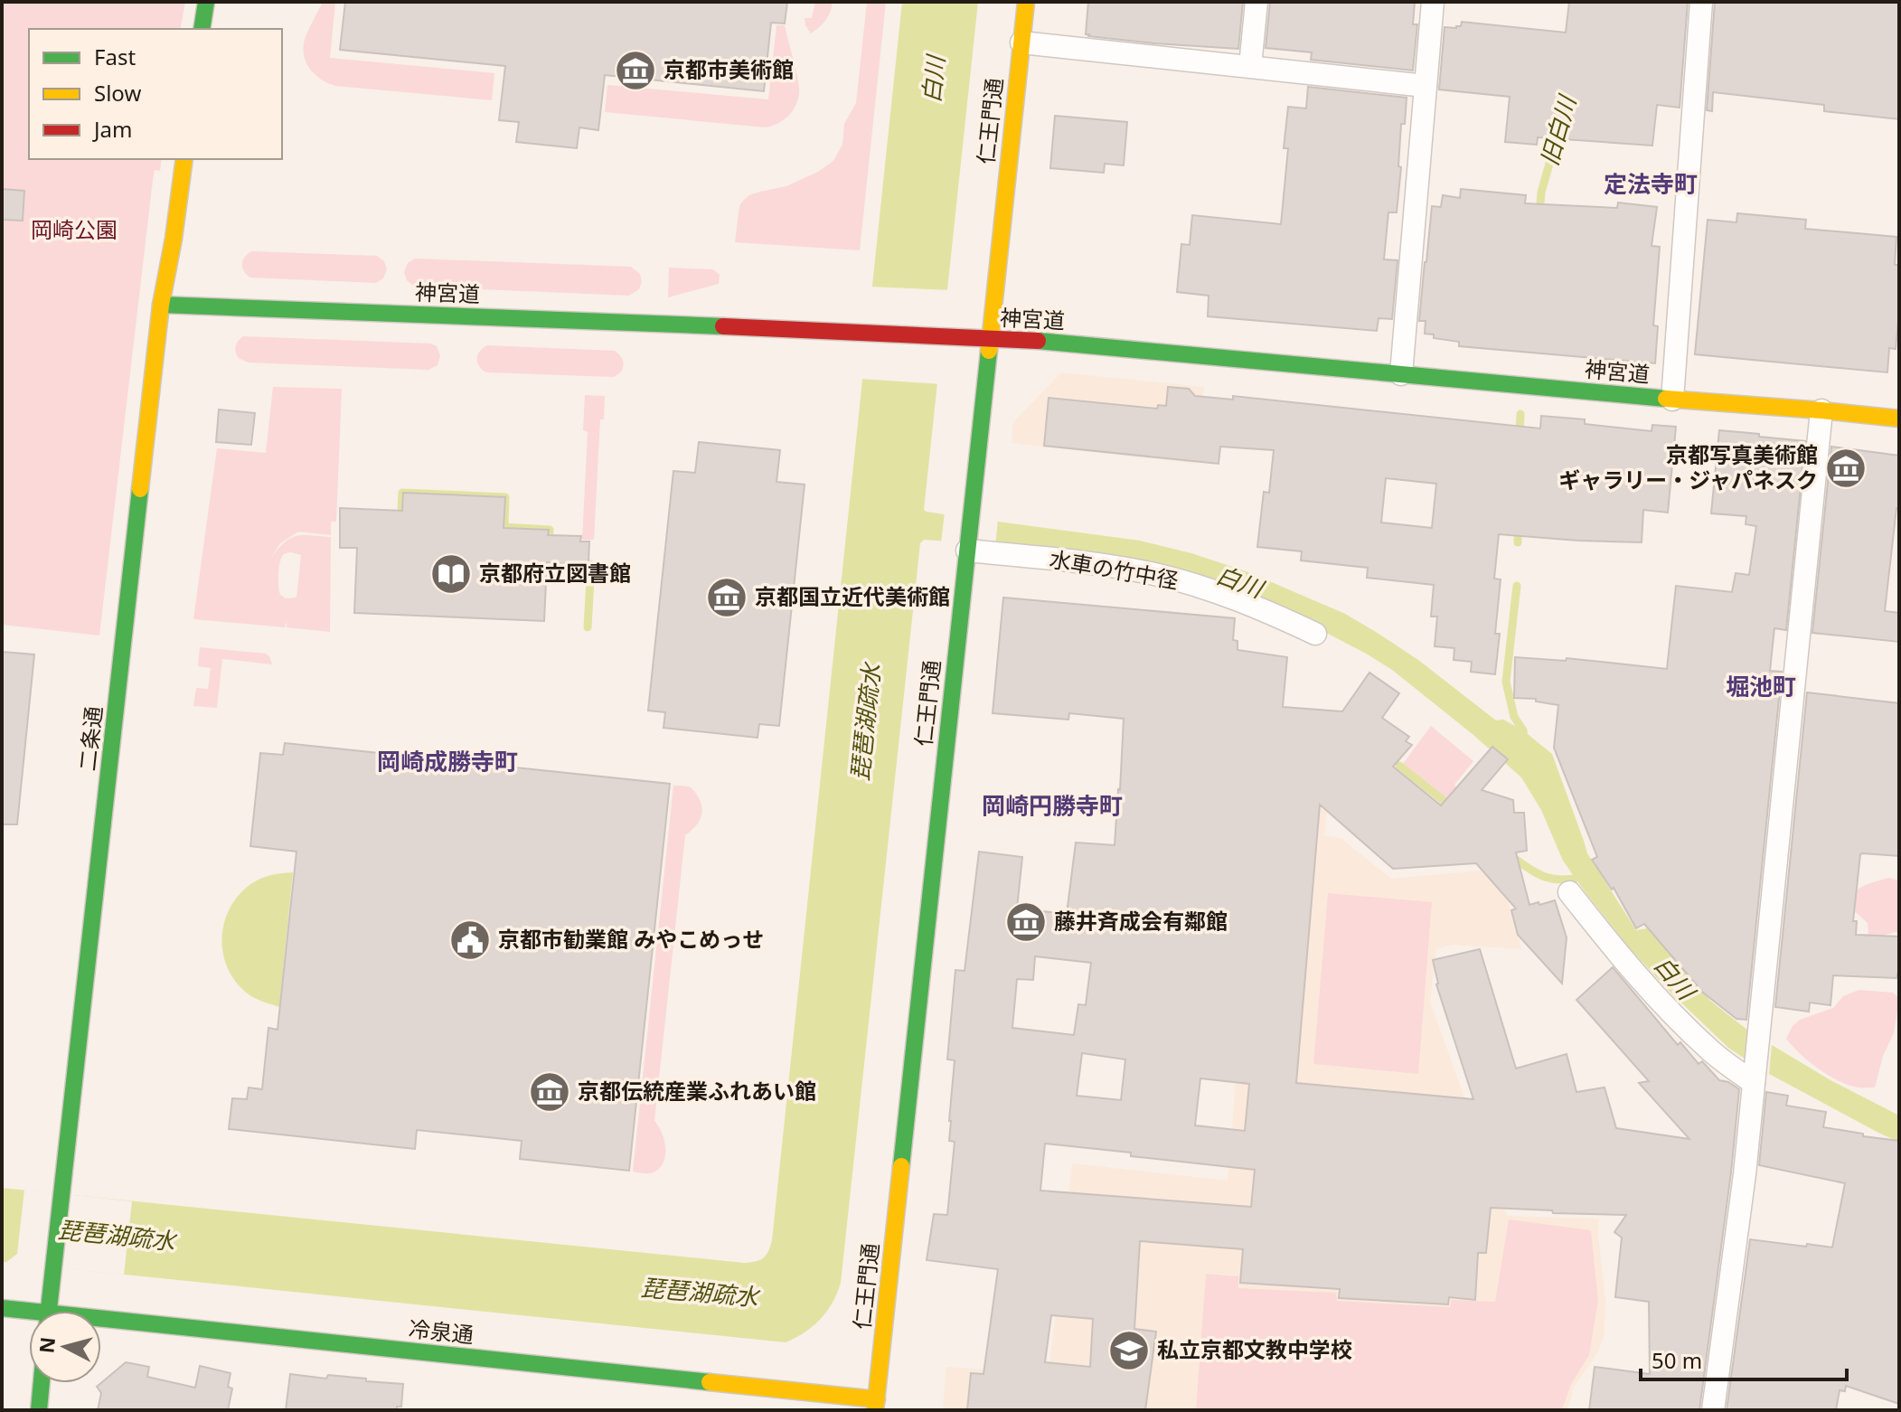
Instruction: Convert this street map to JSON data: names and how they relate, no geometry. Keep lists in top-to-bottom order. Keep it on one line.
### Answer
{"streets":{"street":["仁王門通","神宮道","水車の竹中径","二条通","冷泉通"]},"crossings":[["仁王門通","神宮道"],["仁王門通","水車の竹中径"],["仁王門通","冷泉通"],["神宮道","二条通"]],"districts":["定法寺町","堀池町","岡崎成勝寺町","岡崎円勝寺町"],"water":["白川","旧白川","琵琶湖疏水"],"parks":["岡崎公園"],"places":{"museum":["京都市美術館","京都写真美術館 ギャラリー・ジャパネスク","京都国立近代美術館","藤井斉成会有鄰館","京都伝統産業ふれあい館"],"library":["京都府立図書館"],"public building":["京都市勧業館 みやこめっせ"],"school or university":["私立京都文教中学校"]},"legend":["Fast","Slow","Jam"],"scale_bar":"50 m","north":"left"}
